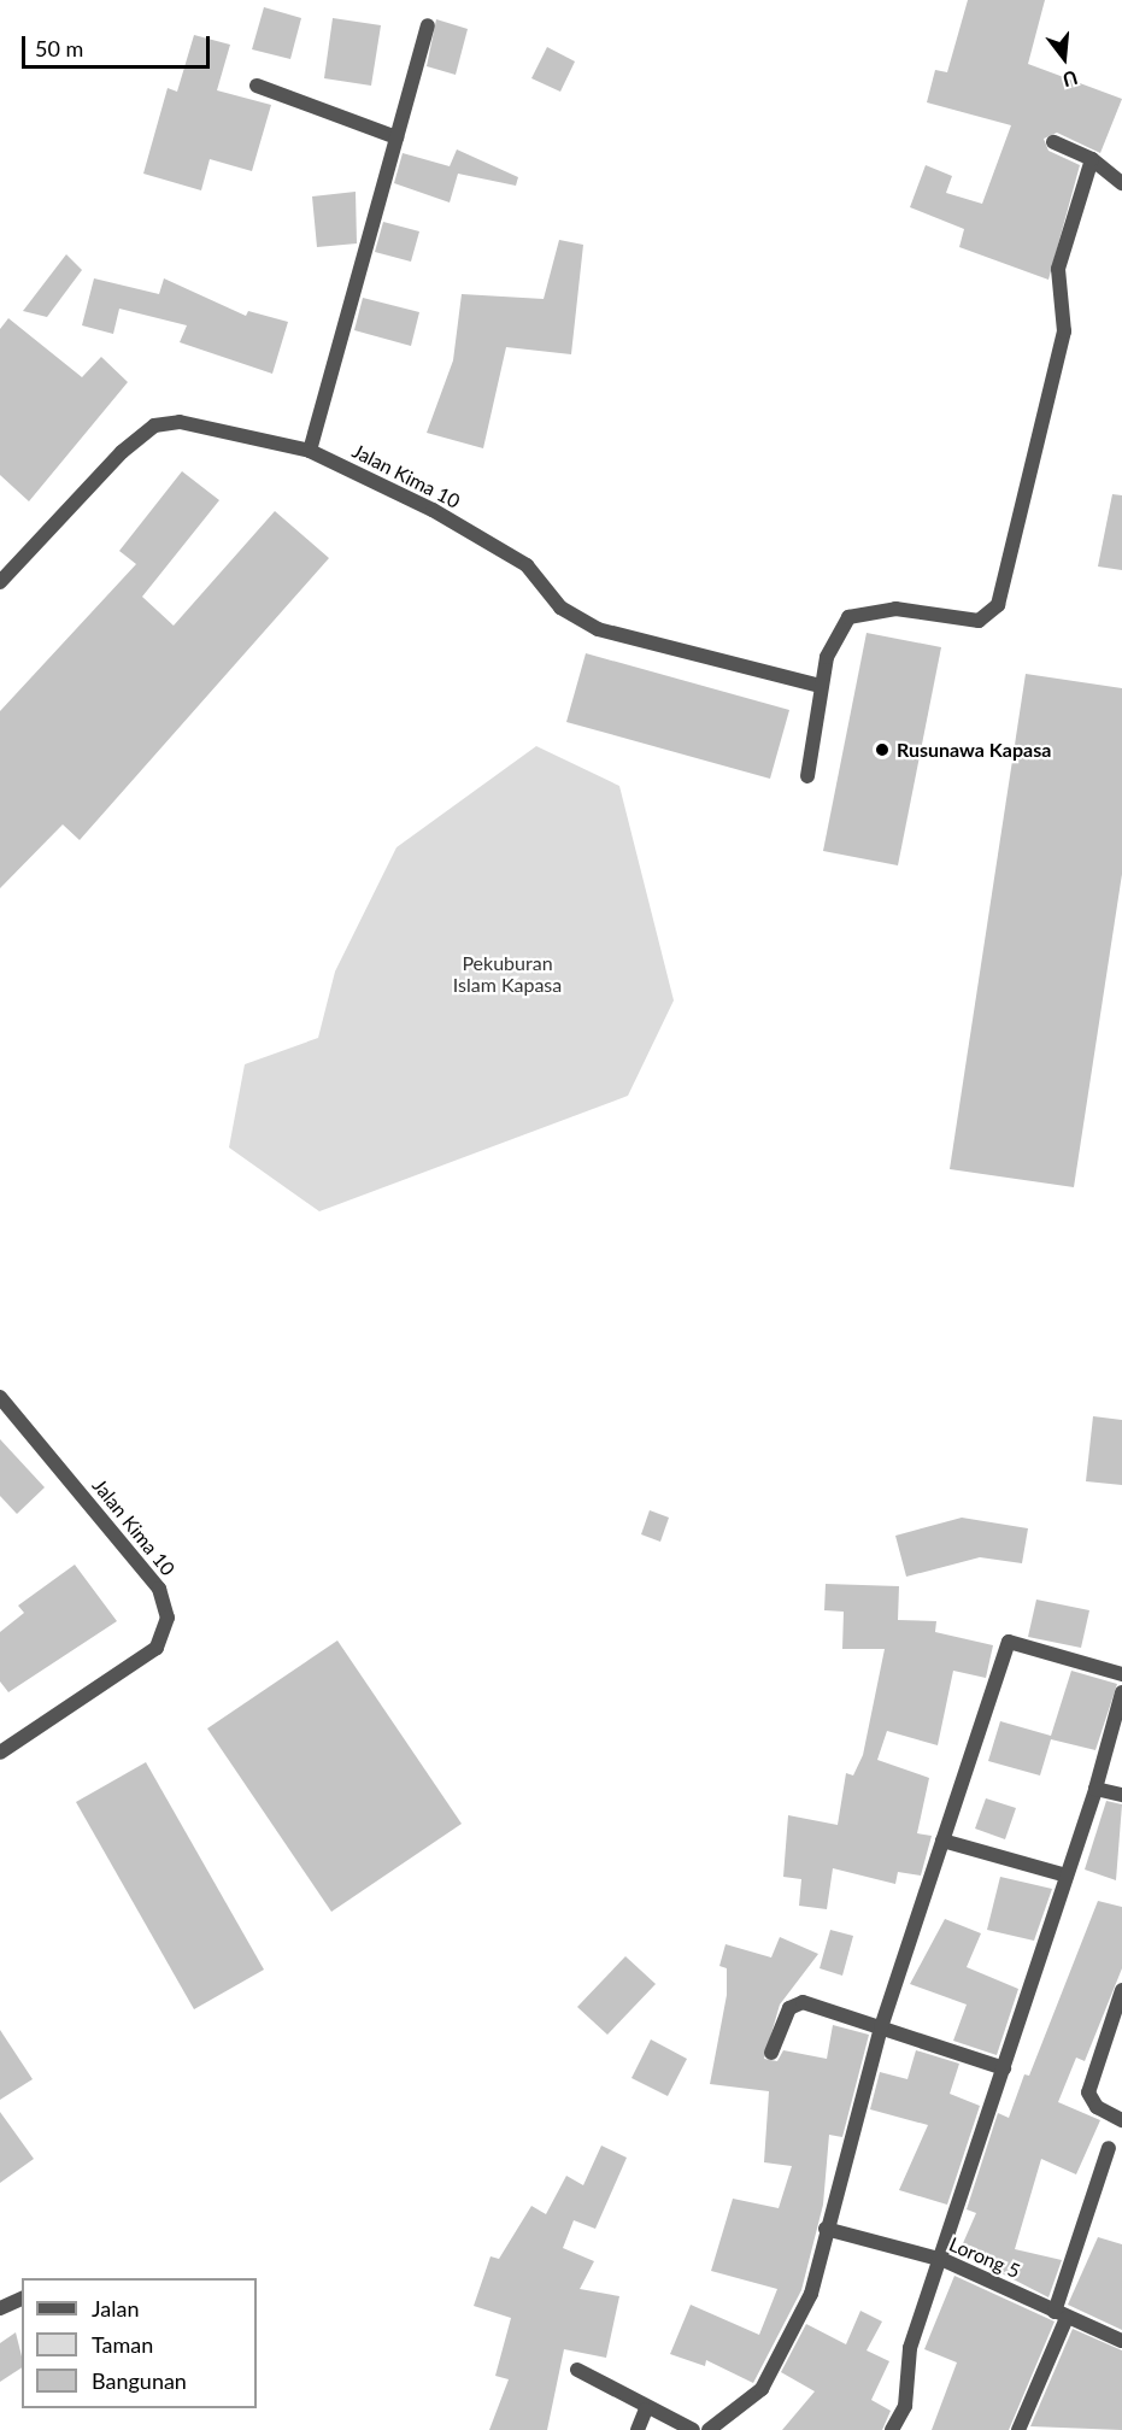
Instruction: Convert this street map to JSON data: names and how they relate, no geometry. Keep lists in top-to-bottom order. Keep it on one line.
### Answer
{"streets":{"street":["Jalan Kima 10","Lorong 5"]},"parks":["Pekuburan Islam Kapasa"],"places":["Rusunawa Kapasa"],"legend":["Jalan","Taman","Bangunan"],"scale_bar":"50 m","north":"bottom"}
